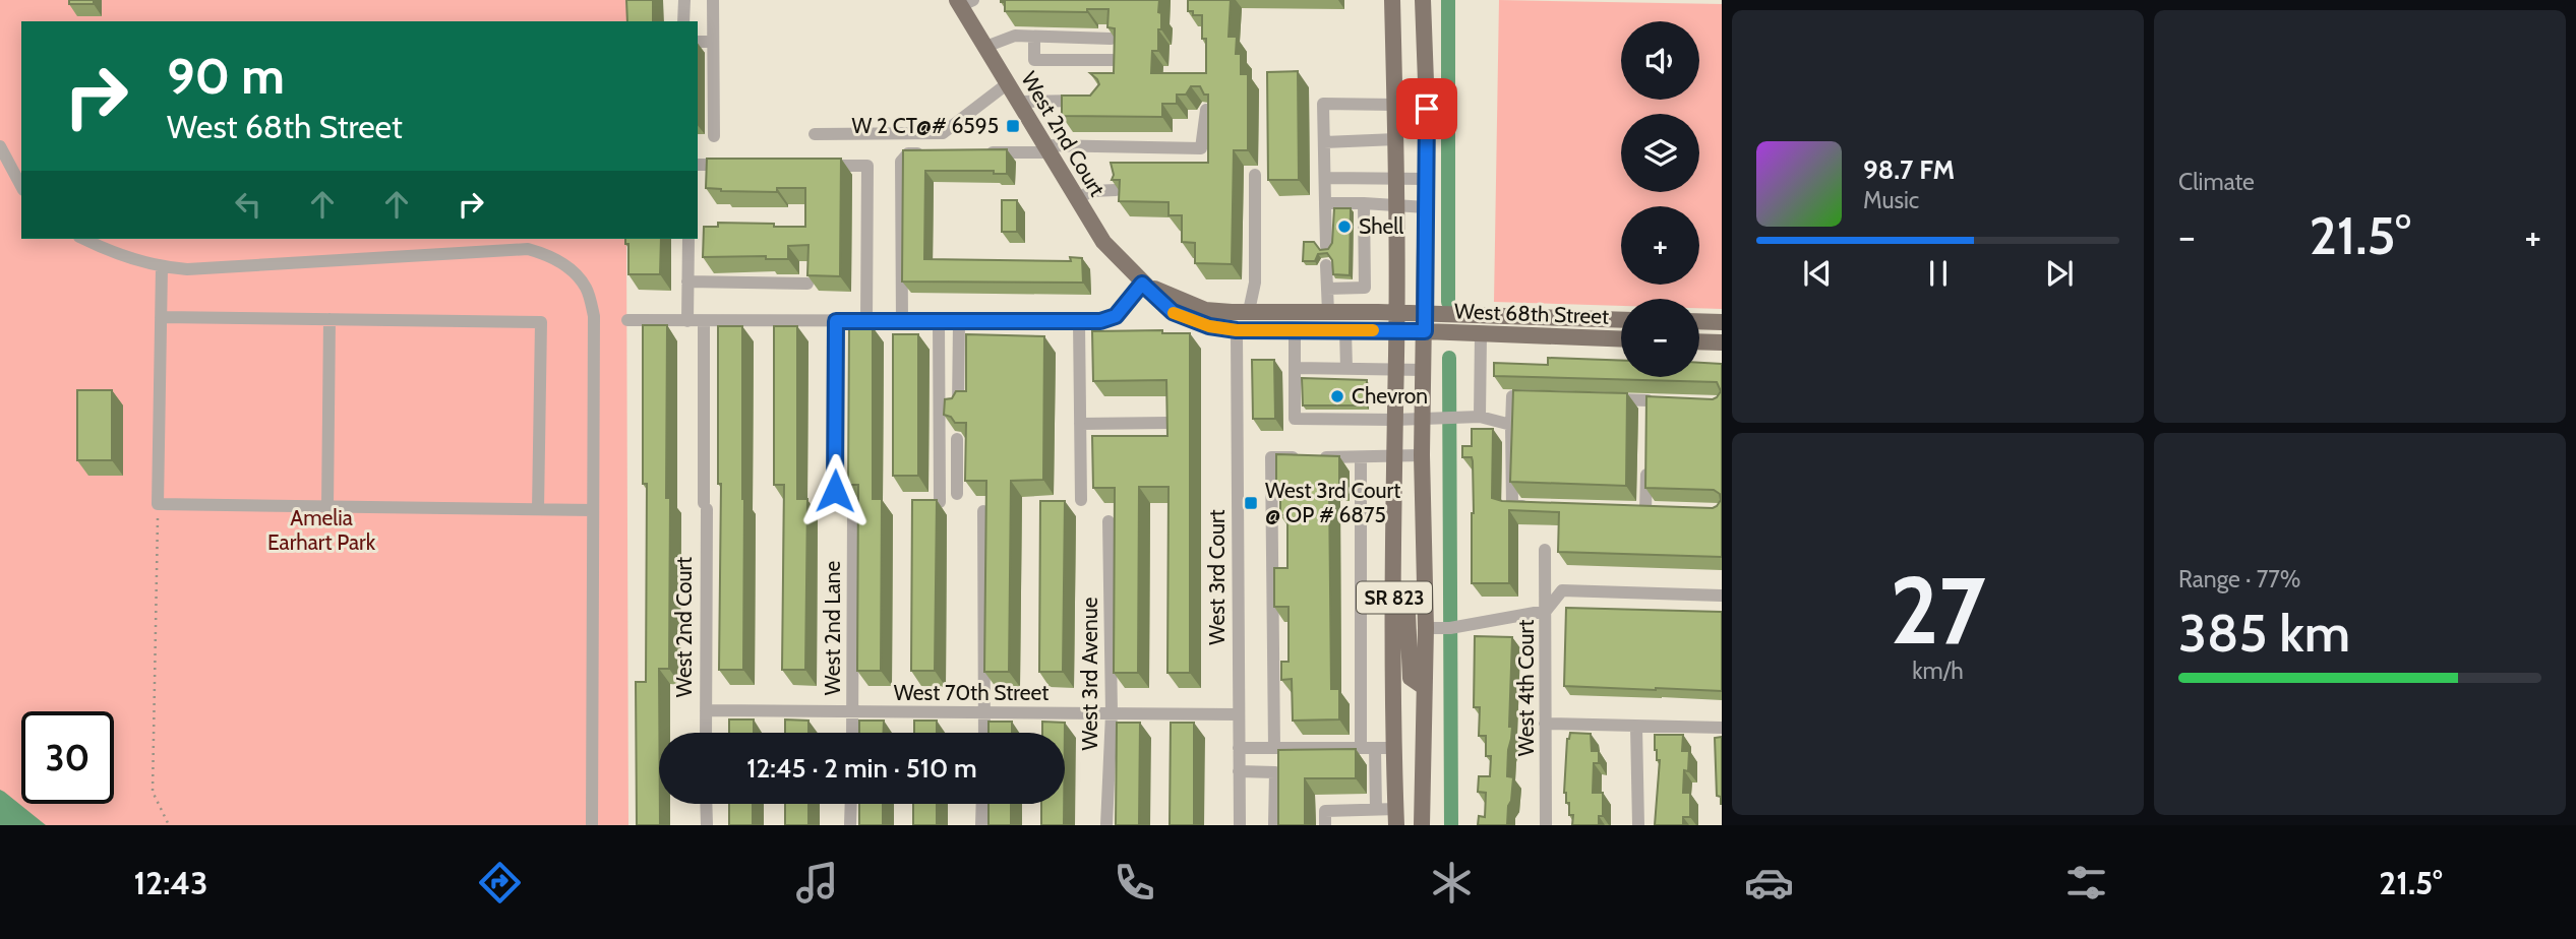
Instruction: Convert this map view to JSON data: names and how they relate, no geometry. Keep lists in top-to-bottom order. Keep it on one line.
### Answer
{"streets":{"main road":["West 2nd Court","West 68th Street","SR 823"],"street":["West 3rd Court","West 2nd Lane","West 3rd Avenue","West 4th Court","West 70th Street"]},"crossings":[["West 2nd Court","West 68th Street"],["West 2nd Court","West 70th Street"],["West 68th Street","West 3rd Court"],["West 68th Street","SR 823"],["West 3rd Court","West 70th Street"],["West 2nd Lane","West 70th Street"],["West 3rd Avenue","West 70th Street"]],"parks":["Amelia Earhart Park"],"places":{"transit":["W 2 CT@# 6595","West 3rd Court @ OP # 6875"],"other":["Shell","Chevron"]},"page":{"tile":["Climate",["27","km/h"],["Range · 77%","385 km"]],"map_buttons":["+","−"],"turn":["90 m","West 68th Street"],"song":["98.7 FM","Music"],"heat":["−","21.5°","+"],"limit":"30","trip":"12:45 · 2 min · 510 m","tabs":["12:43","21.5°"]}}
